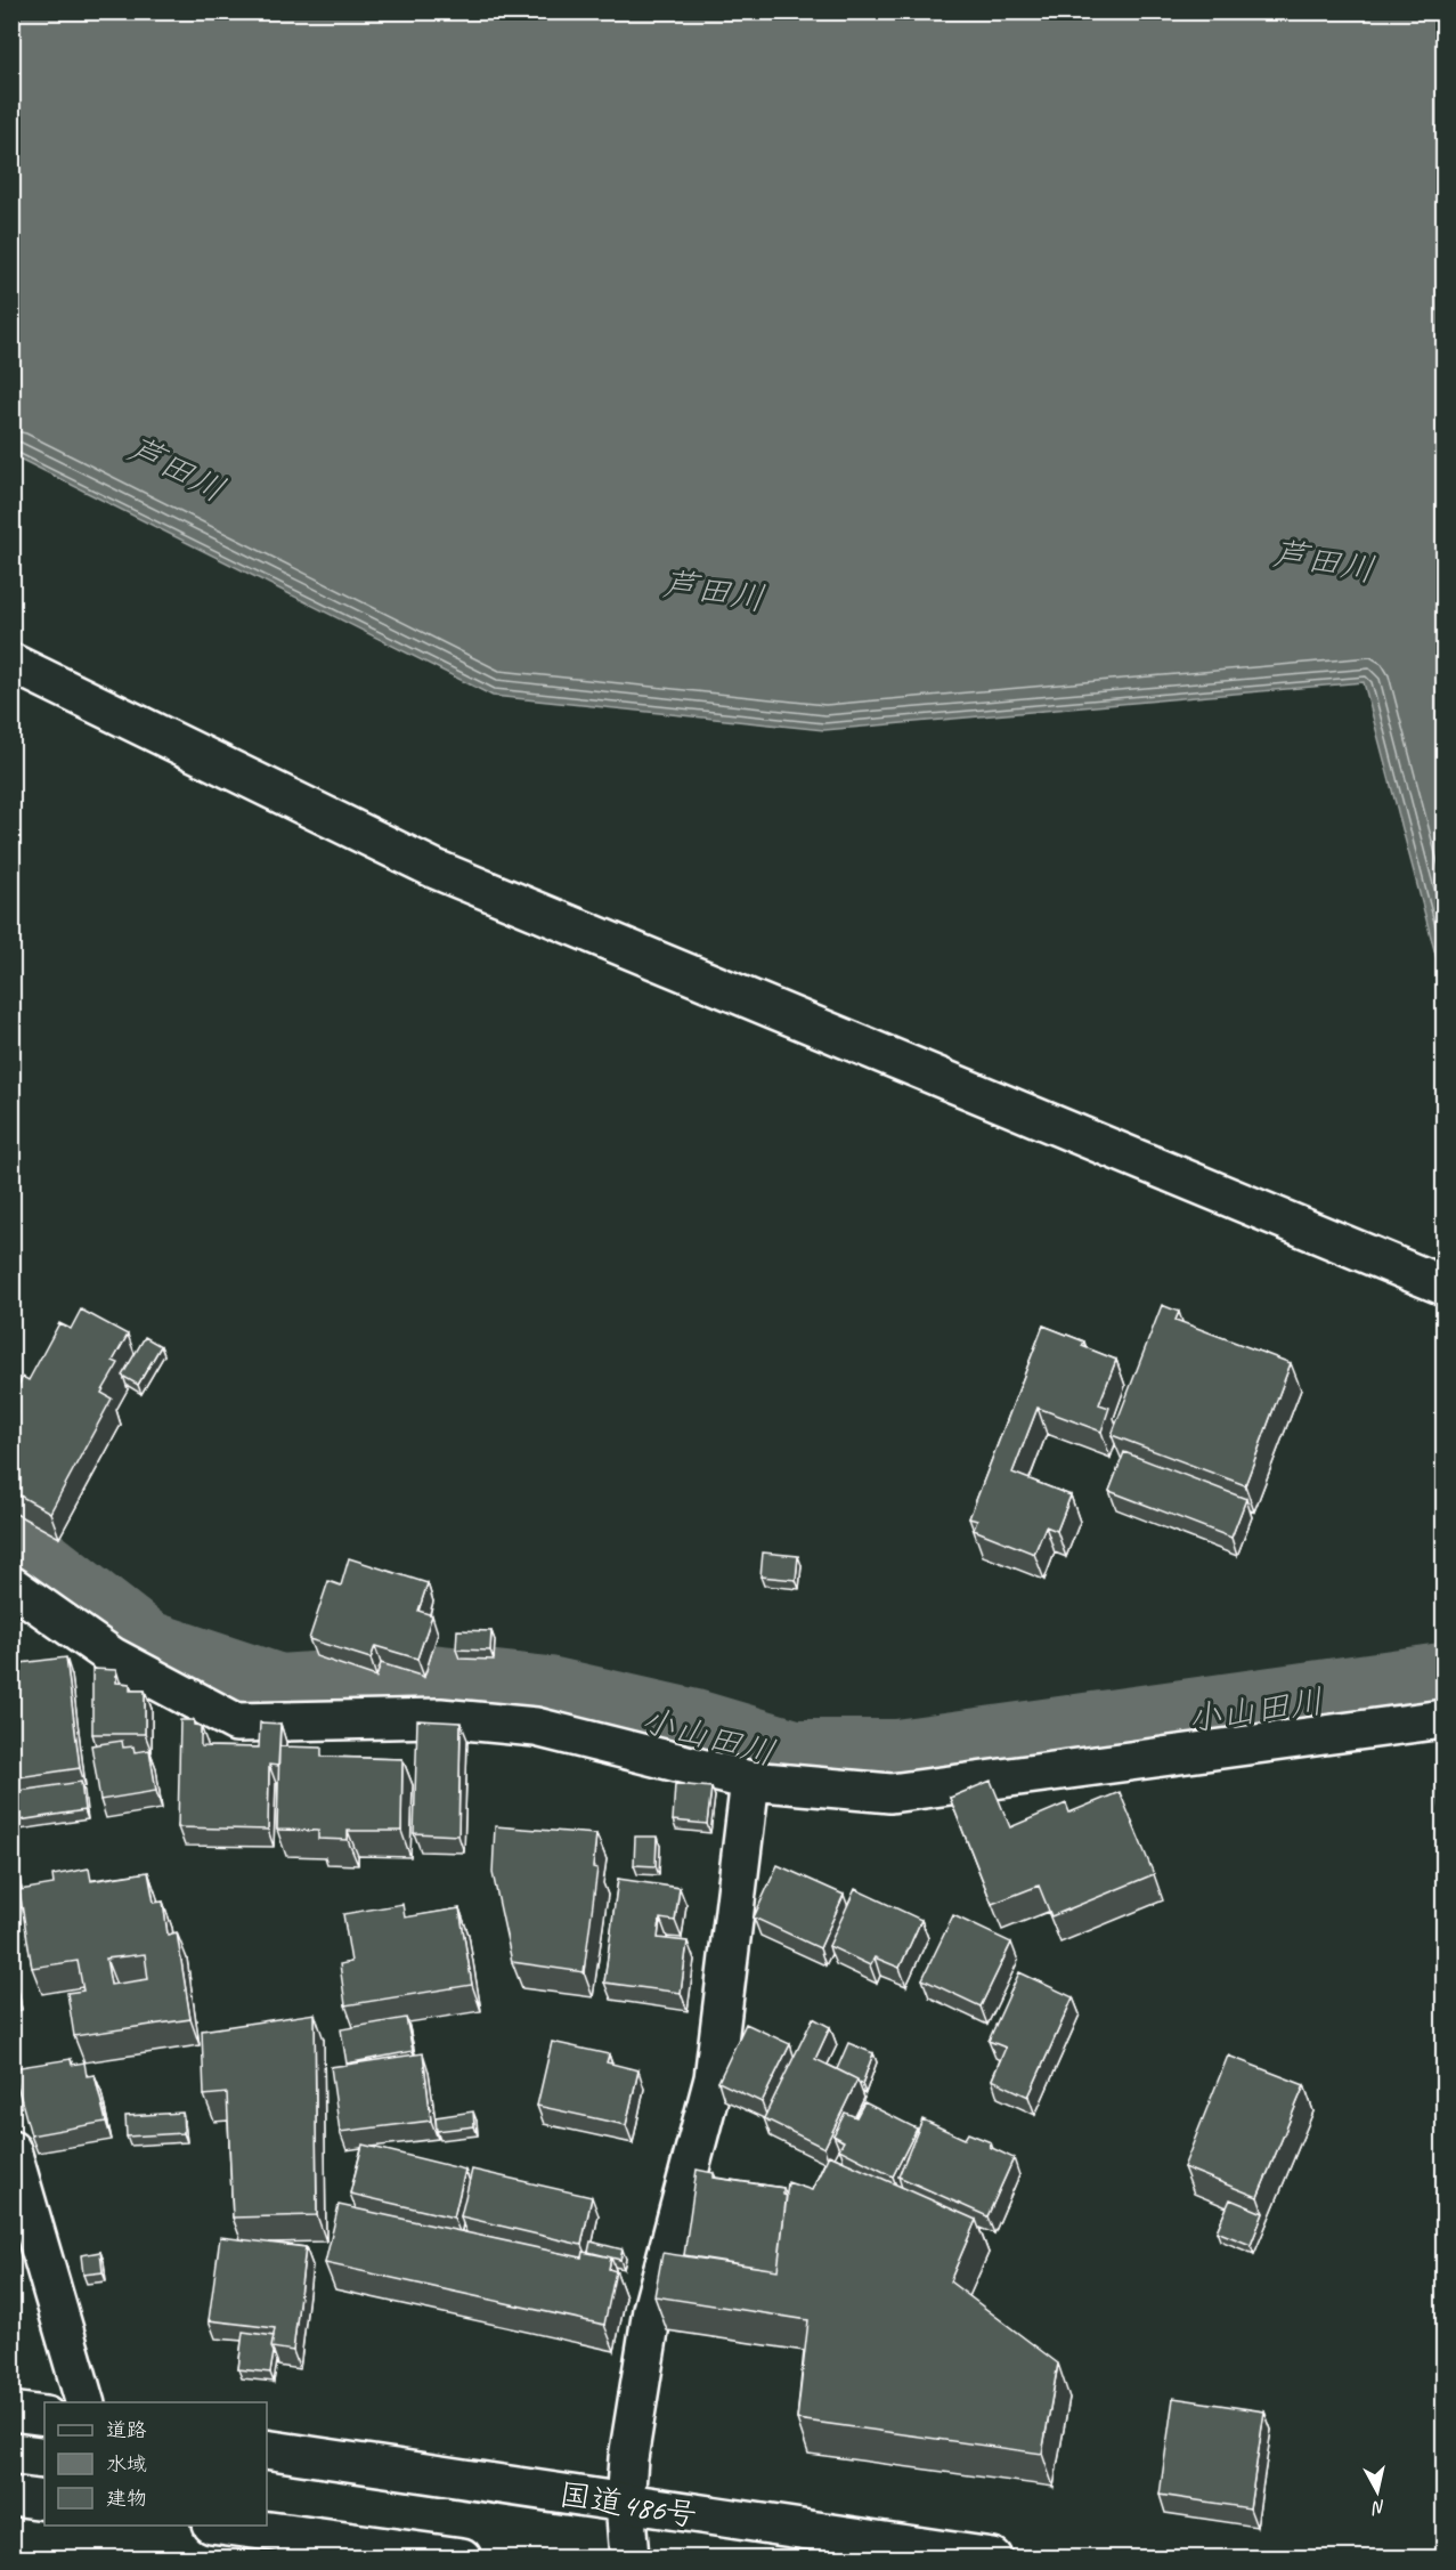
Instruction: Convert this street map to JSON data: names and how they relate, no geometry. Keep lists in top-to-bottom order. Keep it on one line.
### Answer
{"streets":{"main road":["国道486号"]},"water":["芦田川","小山田川"],"legend":["道路","水域","建物"],"north":"bottom"}
